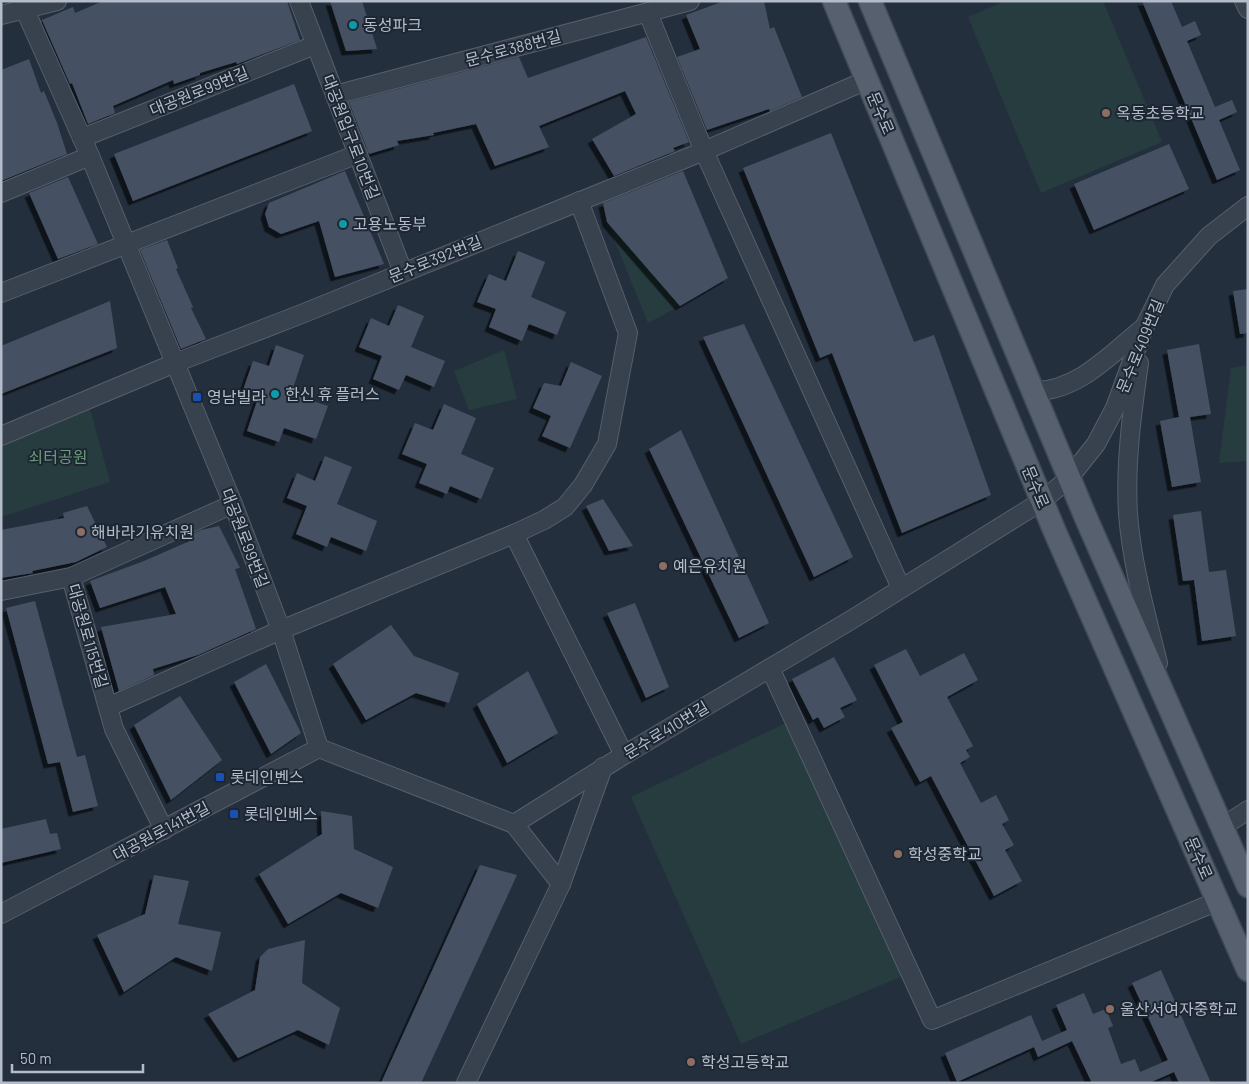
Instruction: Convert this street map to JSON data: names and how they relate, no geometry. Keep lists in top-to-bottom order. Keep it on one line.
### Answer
{"streets":{"main road":["문수로"],"street":["문수로388번길","대공원로99번길","대공원입구로10번길","문수로392번길","문수로409번길","대공원로115번길","문수로410번길","대공원로141번길"]},"crossings":[["문수로388번길","대공원입구로10번길"],["대공원로99번길","대공원입구로10번길"],["대공원로99번길","문수로392번길"],["대공원로99번길","대공원로115번길"],["대공원로99번길","대공원로141번길"],["문수로","문수로392번길"],["문수로","문수로409번길"],["문수로","문수로410번길"],["대공원입구로10번길","문수로392번길"],["문수로392번길","대공원로115번길"],["문수로409번길","문수로410번길"],["대공원로115번길","대공원로141번길"]],"parks":["쇠터공원"],"places":{"other":["동성파크","옥동초등학교","고용노동부","한신 휴 플러스","해바라기유치원","예은유치원","학성중학교","울산서여자중학교","학성고등학교"],"transit":["영남빌라","롯데인벤스","롯데인베스"]},"scale_bar":"50 m"}
